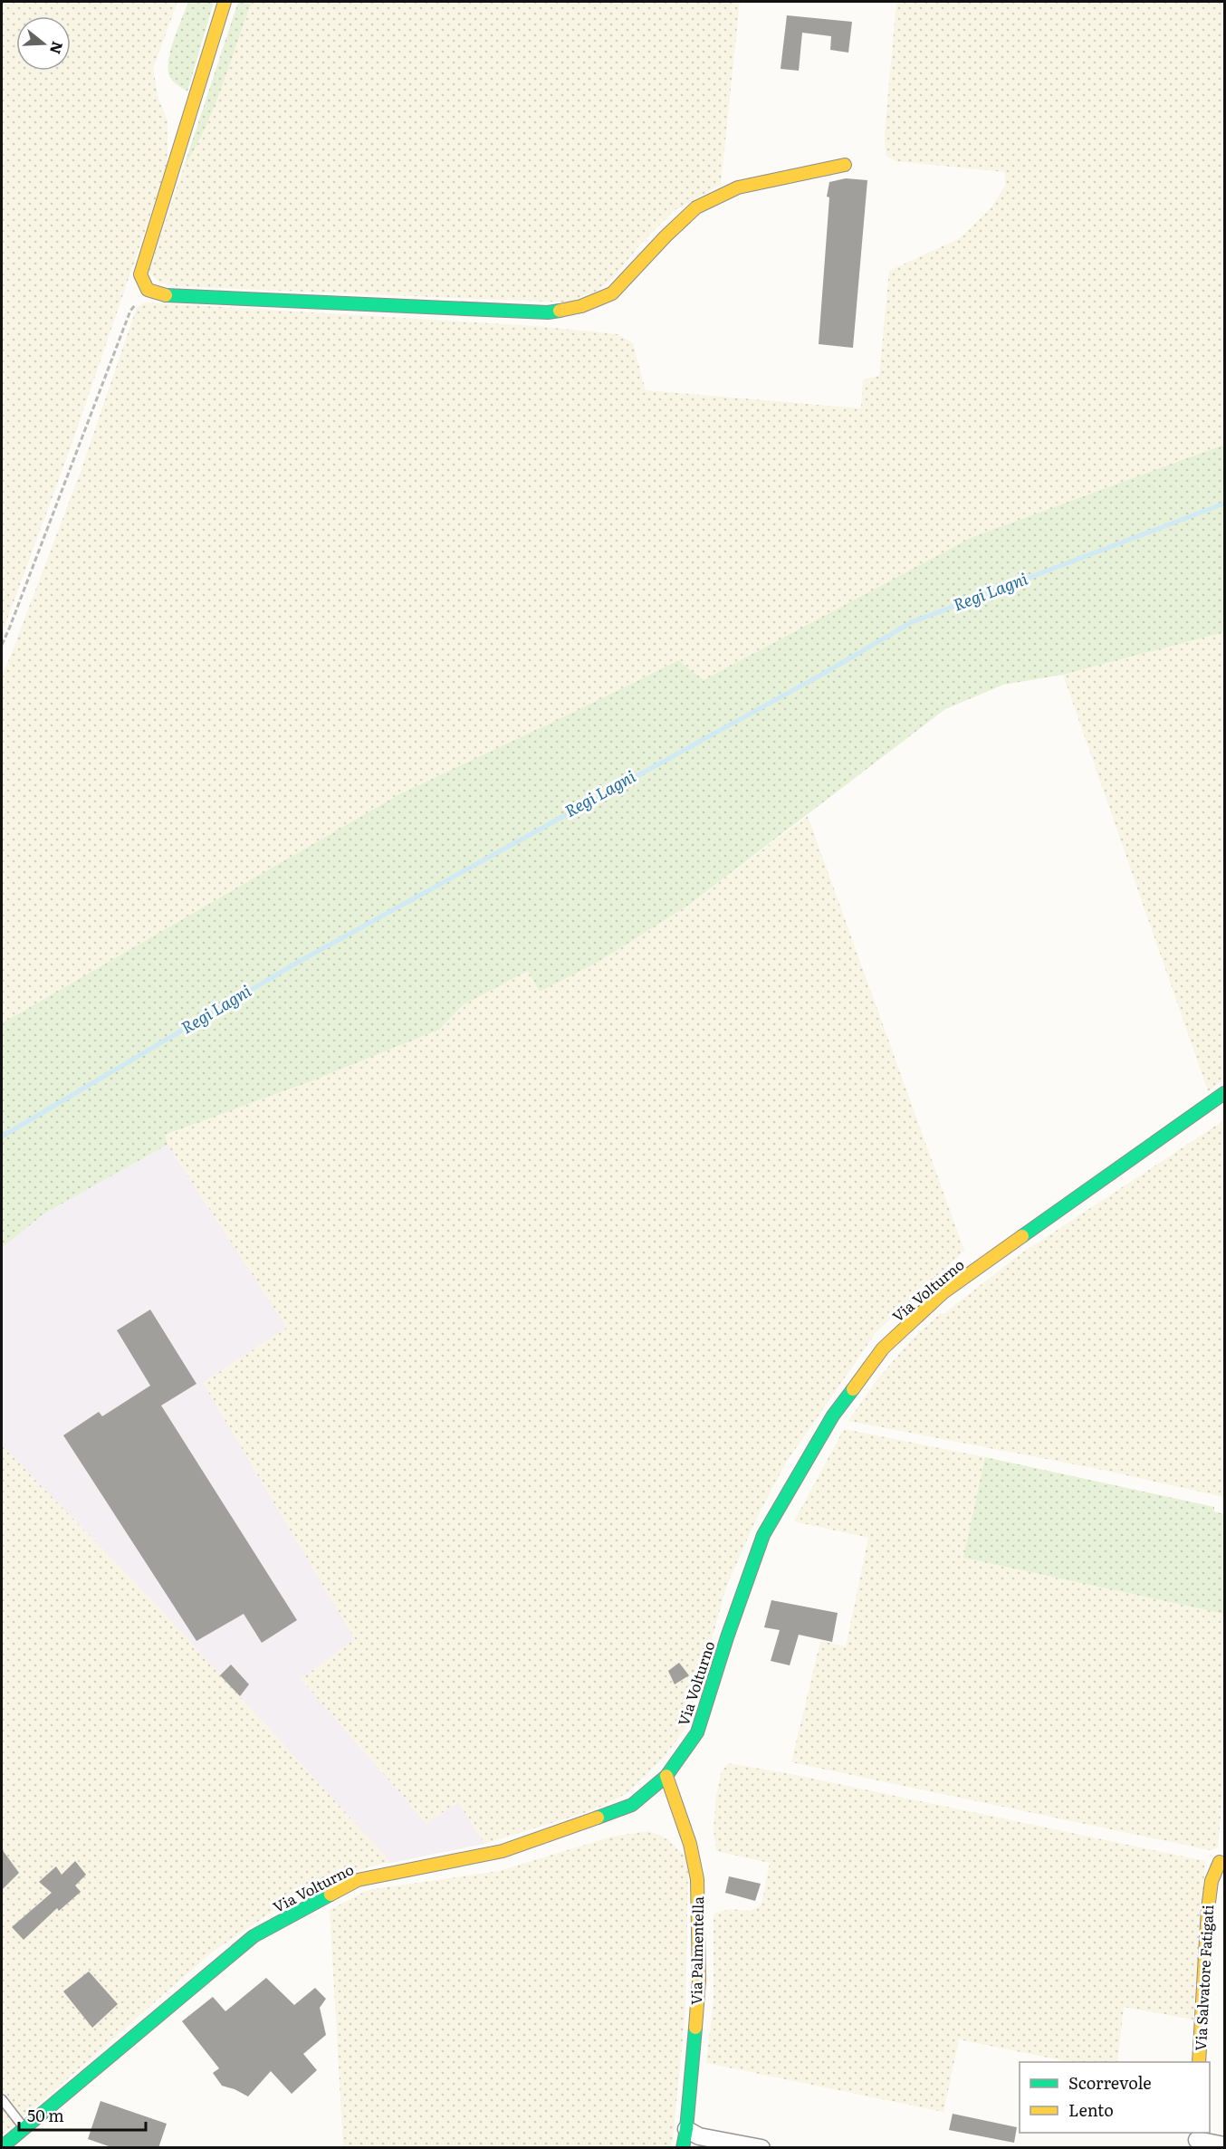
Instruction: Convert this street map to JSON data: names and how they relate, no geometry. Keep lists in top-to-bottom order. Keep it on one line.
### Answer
{"streets":{"street":["Via Volturno","Via Palmentella","Via Salvatore Fatigati"]},"crossings":[["Via Volturno","Via Palmentella"]],"water":["Regi Lagni"],"legend":["Scorrevole","Lento"],"scale_bar":"50 m","north":"right"}
